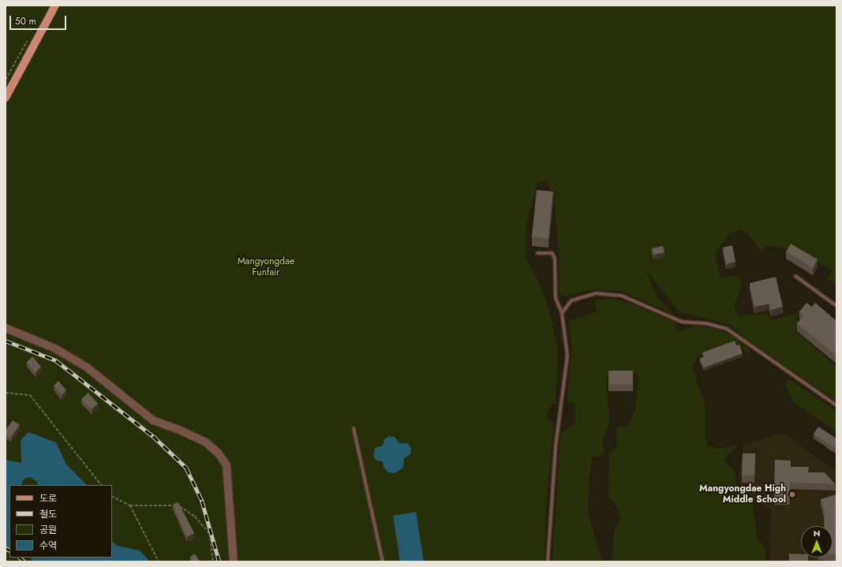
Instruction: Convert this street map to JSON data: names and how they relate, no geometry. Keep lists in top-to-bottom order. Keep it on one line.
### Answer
{"parks":["Mangyongdae Funfair"],"places":["Mangyongdae High Middle School"],"legend":["도로","철도","공원","수역"],"scale_bar":"50 m","north":"top"}
